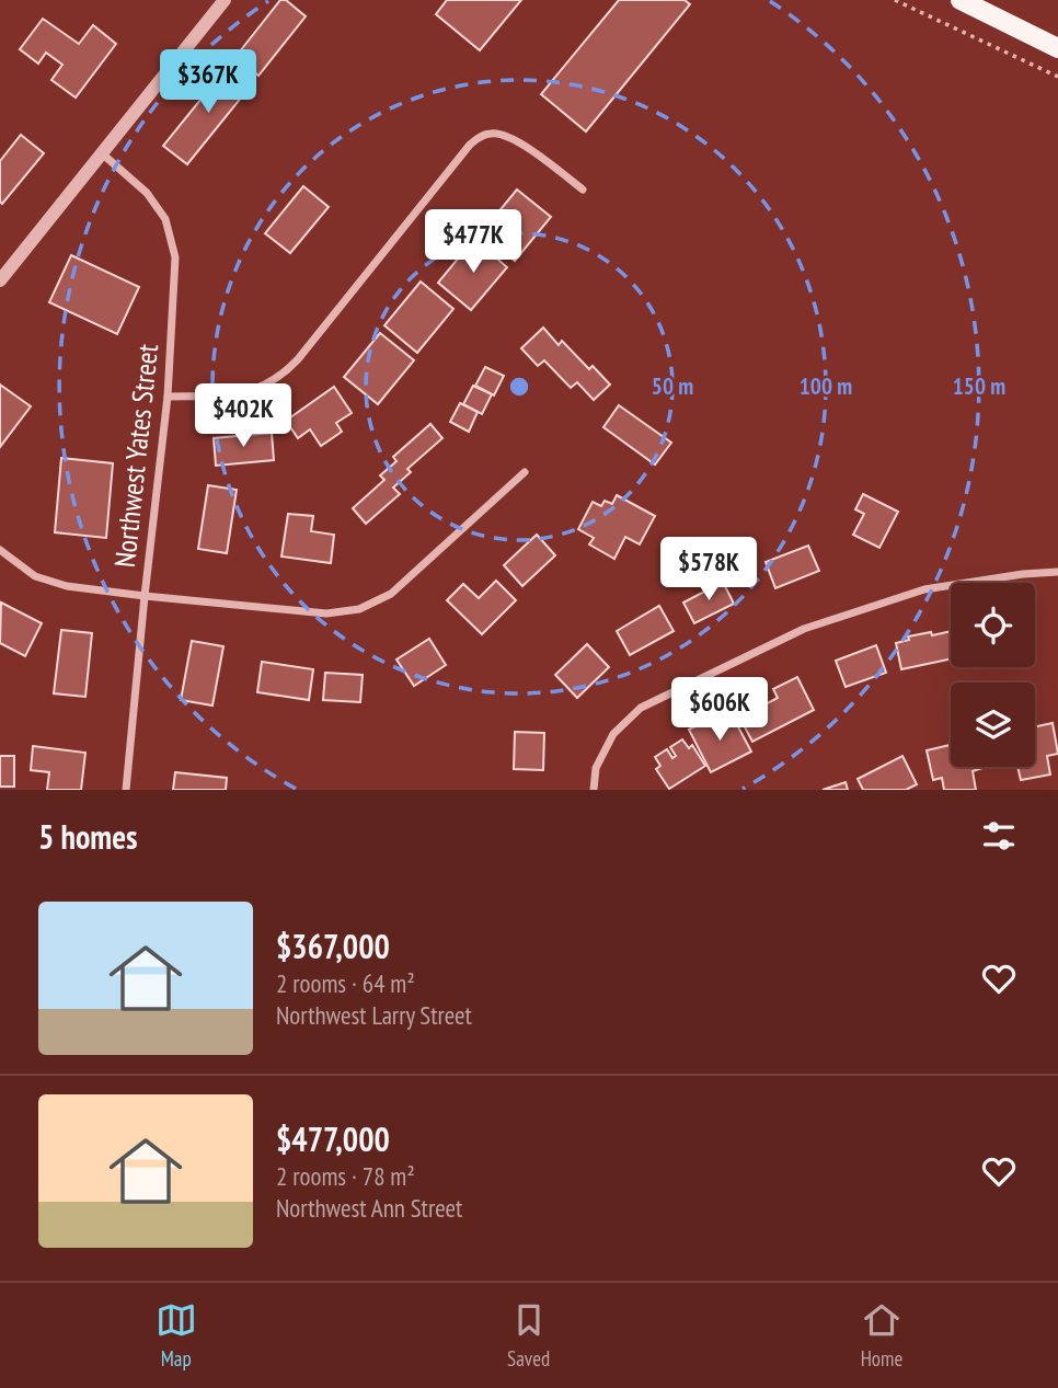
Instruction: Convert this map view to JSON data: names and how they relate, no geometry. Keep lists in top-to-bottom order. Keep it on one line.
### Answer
{"streets":{"street":["Northwest Yates Street"]},"page":{"price":["$367K","$477K","$402K","$578K","$606K"],"heading":"5 homes","list":[{"name":"$367,000","note":"2 rooms · 64 m² · Northwest Larry Street"},{"name":"$477,000","note":"2 rooms · 78 m² · Northwest Ann Street"}],"tabs":["Map","Saved","Home"]},"rings":["50 m","100 m","150 m"]}
